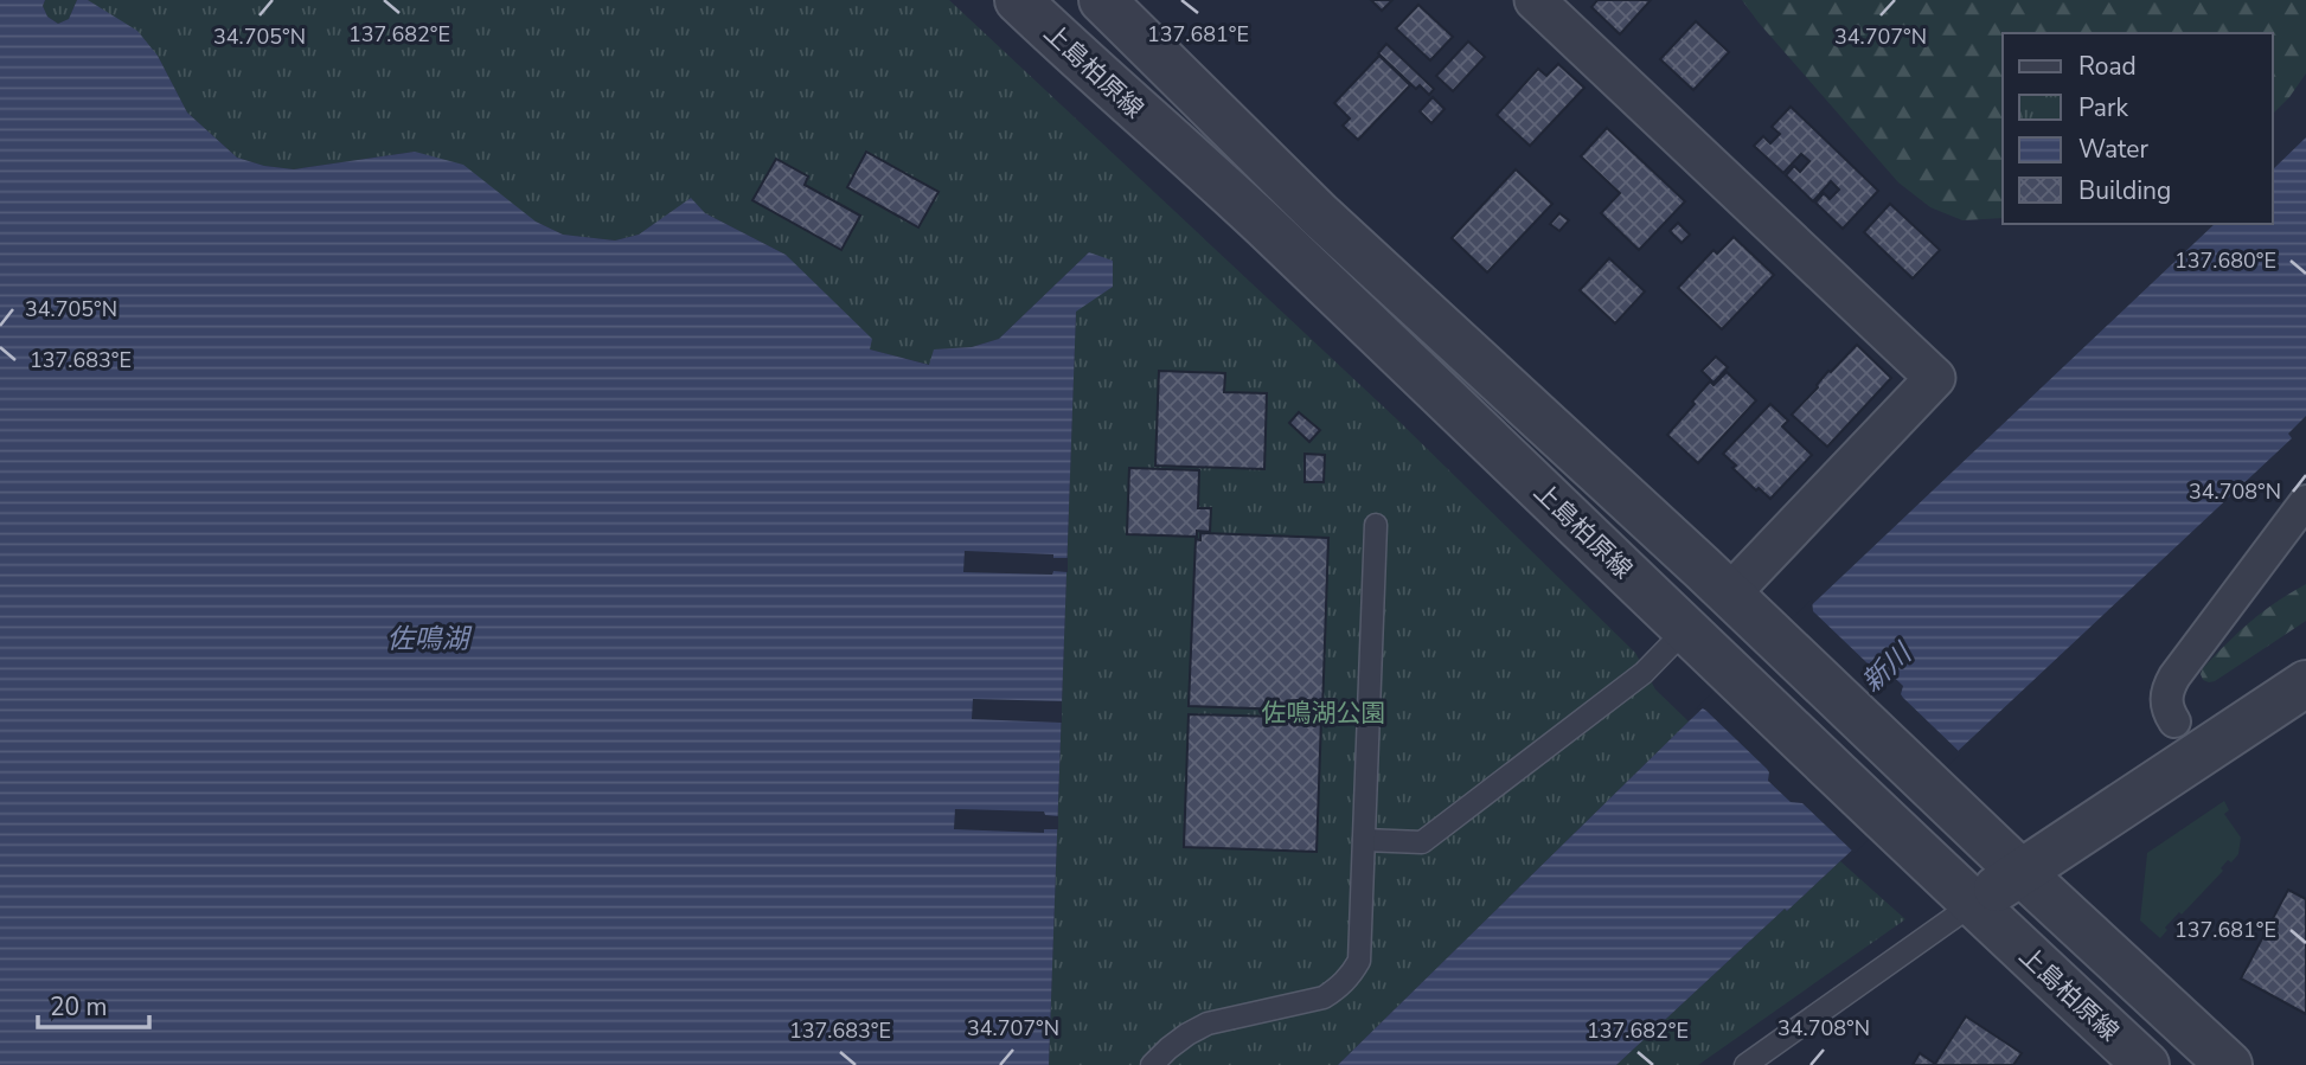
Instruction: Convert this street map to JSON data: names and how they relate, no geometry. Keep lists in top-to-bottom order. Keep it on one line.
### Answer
{"streets":{"street":["上島柏原線"]},"water":["佐鳴湖","新川"],"parks":["佐鳴湖公園"],"legend":["Road","Park","Water","Building"],"scale_bar":"20 m","coordinates":["137.682°E","137.681°E","34.705°N","34.707°N","137.680°E","137.683°E","34.708°N"]}
